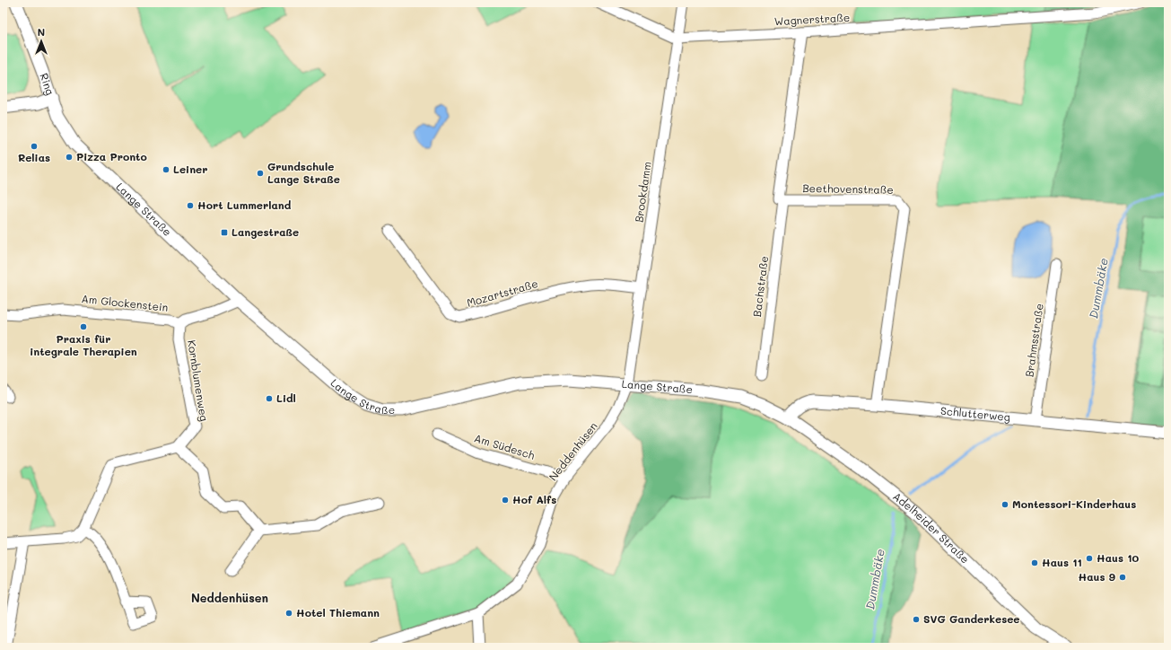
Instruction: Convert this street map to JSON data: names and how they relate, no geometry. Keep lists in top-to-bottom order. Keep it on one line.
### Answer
{"streets":{"street":["Wagnerstraße","Ring","Beethovenstraße","Brookdamm","Lange Straße","Bachstraße","Mozartstraße","Am Glockenstein","Brahmsstraße","Kornblumenweg","Schlutterweg","Am Südesch","Neddenhüsen","Adelheider Straße"]},"crossings":[["Wagnerstraße","Brookdamm"],["Ring","Lange Straße"],["Beethovenstraße","Bachstraße"],["Beethovenstraße","Schlutterweg"],["Brookdamm","Lange Straße"],["Brookdamm","Mozartstraße"],["Brookdamm","Neddenhüsen"],["Lange Straße","Am Glockenstein"],["Lange Straße","Schlutterweg"],["Lange Straße","Neddenhüsen"],["Lange Straße","Adelheider Straße"],["Am Glockenstein","Kornblumenweg"],["Brahmsstraße","Schlutterweg"],["Schlutterweg","Adelheider Straße"],["Am Südesch","Neddenhüsen"]],"districts":["Neddenhüsen"],"water":["Dummbäke"],"places":{"other":["Relias","Pizza Pronto","Leiner","Grundschule Lange Straße","Hort Lummerland","Praxis für integrale Therapien","Lidl","Hof Alfs","Montessori-Kinderhaus","Haus 10","Haus 11","Haus 9","Hotel Thiemann","SVG Ganderkesee"],"transit":["Langestraße"]},"north":"top"}
